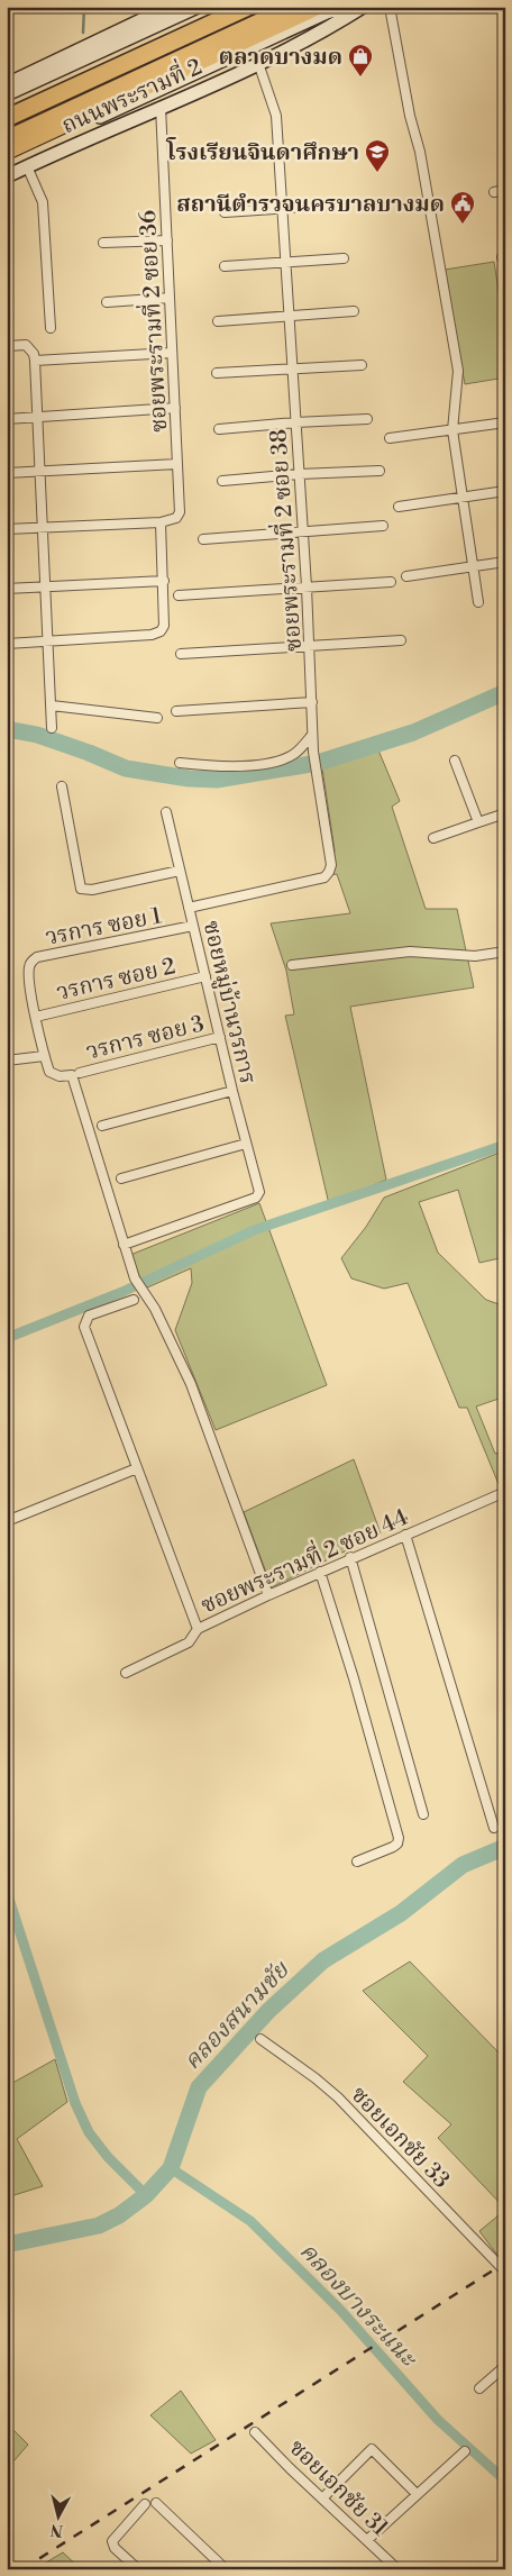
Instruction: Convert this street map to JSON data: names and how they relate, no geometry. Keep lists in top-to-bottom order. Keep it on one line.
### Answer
{"streets":{"highway":["ถนนพระรามที่ 2"],"street":["ซอยพระรามที่ 2 ซอย 36","ซอยพระรามที่ 2 ซอย 38","วรการ ซอย 1","วรการ ซอย 2","ซอยหมู่บ้านวรการ","วรการ ซอย 3","ซอยพระรามที่ 2 ซอย 44","ซอยเอกชัย 33","ซอยเอกชัย 31"]},"crossings":[["ถนนพระรามที่ 2","ซอยพระรามที่ 2 ซอย 36"],["ถนนพระรามที่ 2","ซอยพระรามที่ 2 ซอย 38"],["ซอยพระรามที่ 2 ซอย 38","ซอยหมู่บ้านวรการ"],["วรการ ซอย 1","วรการ ซอย 2"],["วรการ ซอย 1","ซอยหมู่บ้านวรการ"],["วรการ ซอย 2","ซอยหมู่บ้านวรการ"],["ซอยหมู่บ้านวรการ","วรการ ซอย 3"]],"water":["คลองสนามชัย","คลองบางระแนะ"],"places":{"shop":["ตลาดบางมด"],"school or university":["โรงเรียนจินดาศึกษา"],"public building":["สถานีตำรวจนครบาลบางมด"]},"north":"bottom"}
